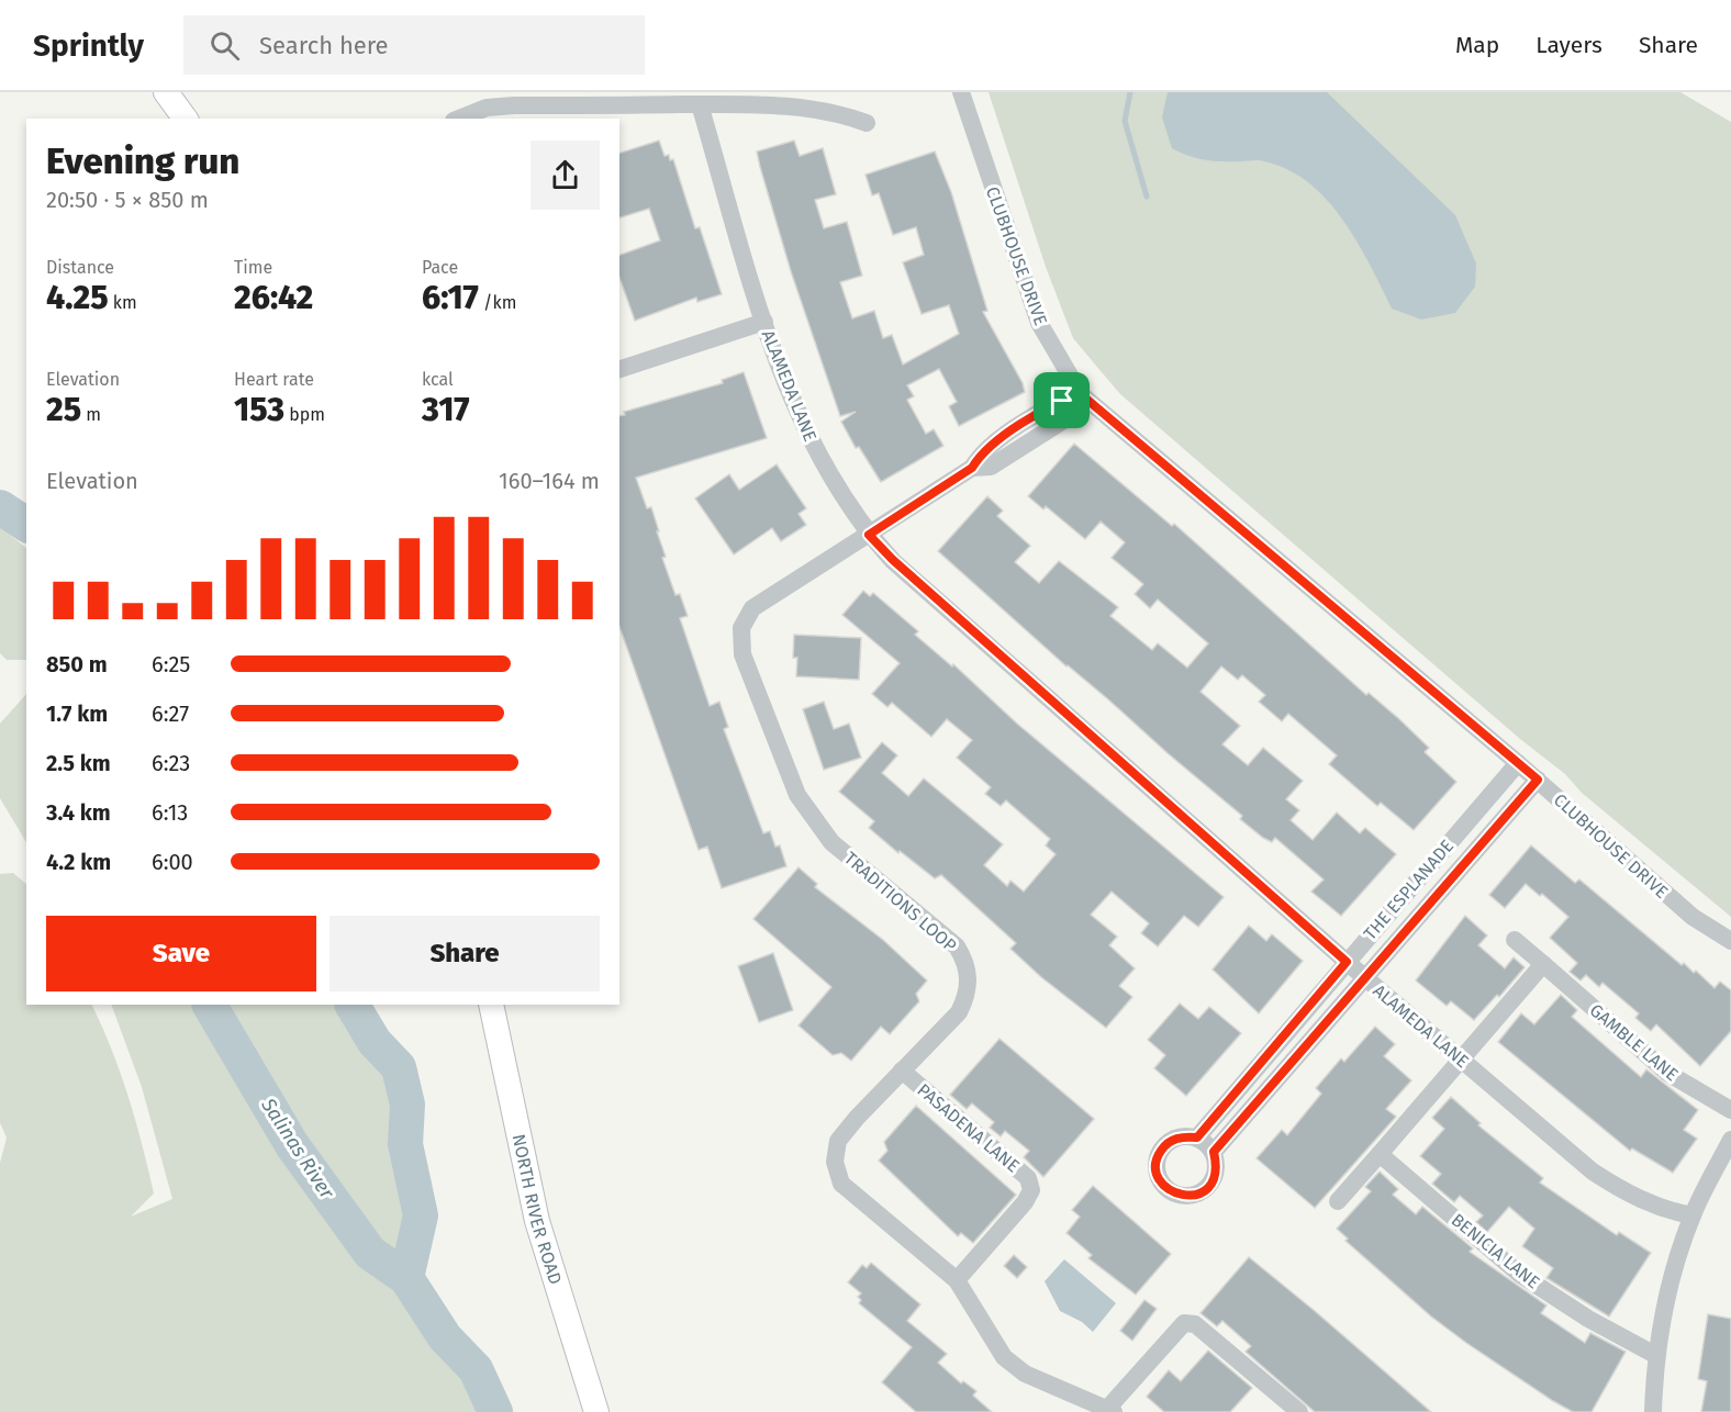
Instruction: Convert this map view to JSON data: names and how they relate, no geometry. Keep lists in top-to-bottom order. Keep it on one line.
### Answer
{"streets":{"main road":["NORTH RIVER ROAD"],"street":["CLUBHOUSE DRIVE","ALAMEDA LANE","THE ESPLANADE","TRADITIONS LOOP","GAMBLE LANE","PASADENA LANE","BENICIA LANE"]},"crossings":[["CLUBHOUSE DRIVE","THE ESPLANADE"],["CLUBHOUSE DRIVE","TRADITIONS LOOP"],["ALAMEDA LANE","THE ESPLANADE"],["ALAMEDA LANE","TRADITIONS LOOP"],["TRADITIONS LOOP","PASADENA LANE"]],"water":["Salinas River"],"page":{"header":"Sprintly","search":"Search here","nav":["Map","Layers","Share"],"heading":["Evening run","20:50 · 5 × 850 m"],"stats":[["Distance","4.25 km"],["Time","26:42"],["Pace","6:17 /km"],["Elevation","25 m"],["Heart rate","153 bpm"],["kcal","317"]],"chart":["Elevation","160–164 m"],"list":[{"name":"850 m","note":"6:25"},{"name":"1.7 km","note":"6:27"},{"name":"2.5 km","note":"6:23"},{"name":"3.4 km","note":"6:13"},{"name":"4.2 km","note":"6:00"}],"buttons":["Save","Share"]}}
